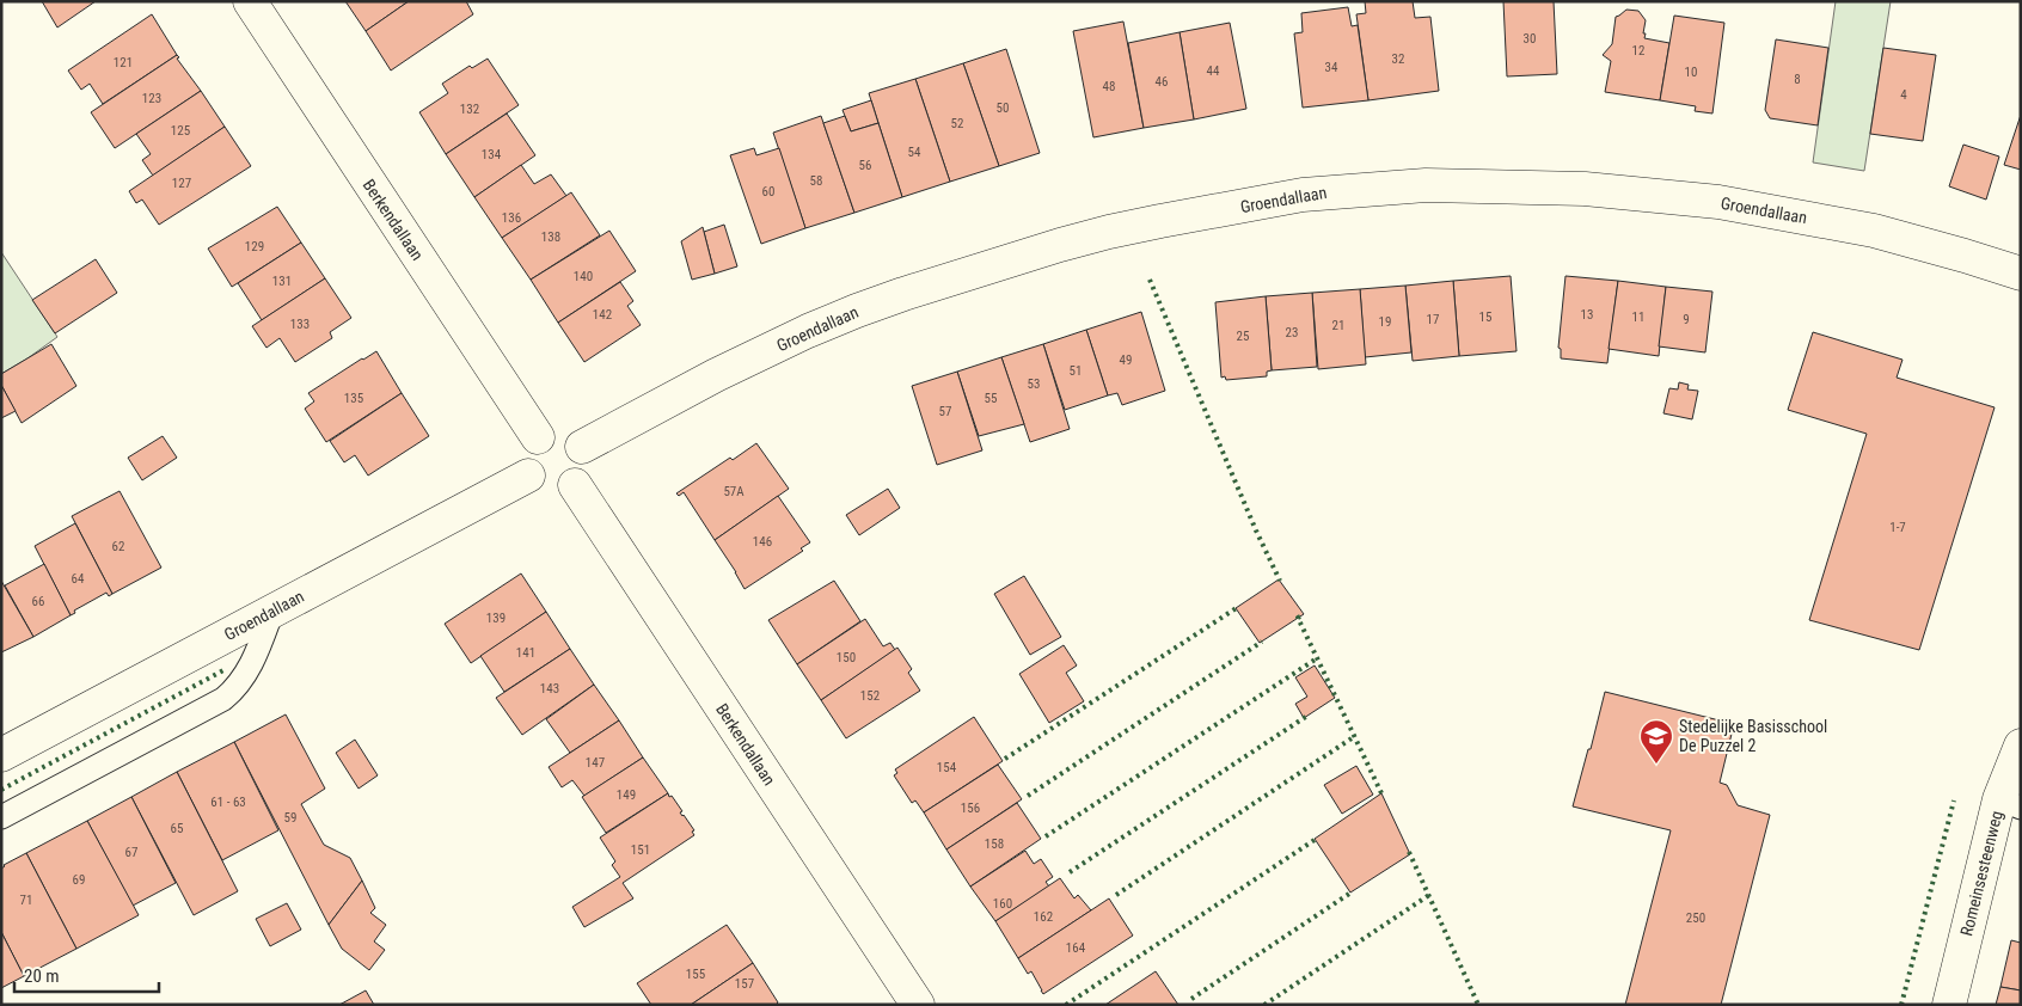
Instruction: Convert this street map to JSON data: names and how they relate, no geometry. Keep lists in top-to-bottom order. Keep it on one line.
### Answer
{"streets":{"street":["Groendallaan","Berkendallaan","Romeinsesteenweg"]},"crossings":[["Groendallaan","Berkendallaan"]],"places":{"school or university":["Stedelijke Basisschool De Puzzel 2"]},"house_numbers":["30","12","32","121","34","44","10","8","46","48","4","123","50","132","52","125","54","134","56","58","127","60","136","138","129","140","131","142","13","15","11","17","9","19","133","21","23","25","49","51","53","135","55","57","57A","1-7","146","62","64","66","139","141","150","143","152","147","154","149","61 - 63","156","59","65","158","151","67","69","71","160","162","250","164","155","157"],"scale_bar":"20 m"}
